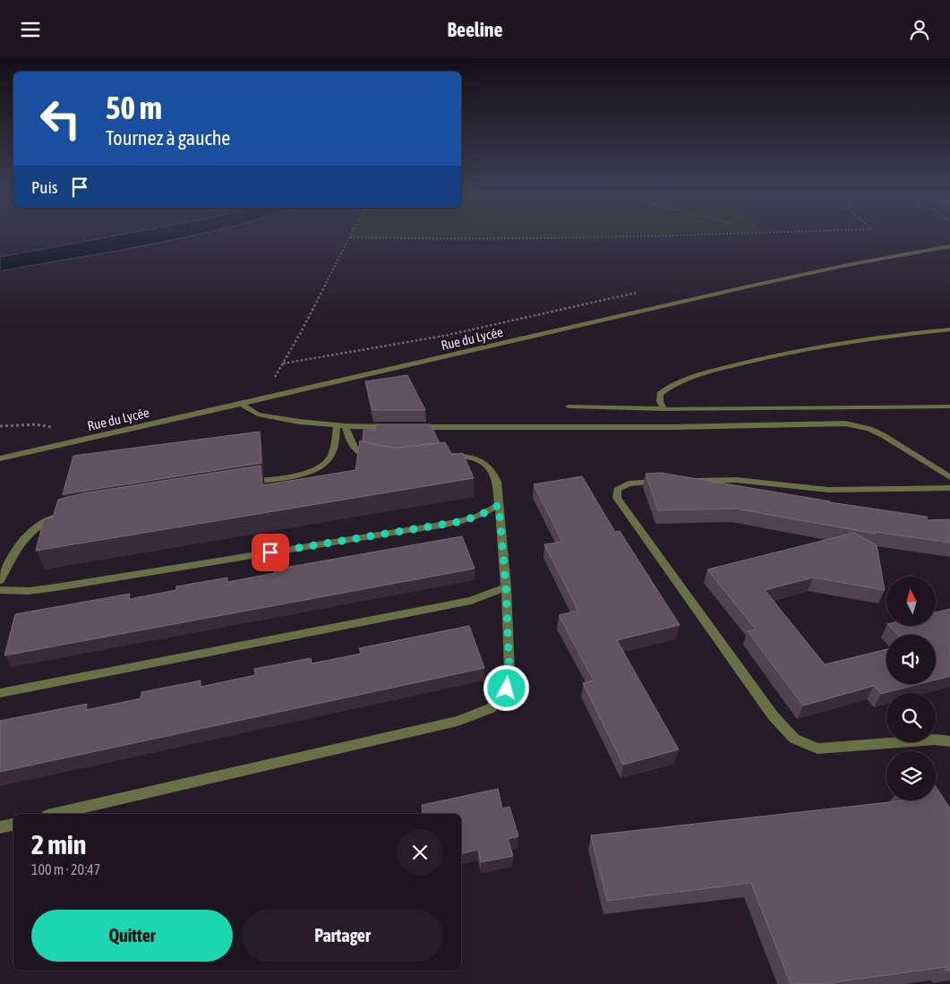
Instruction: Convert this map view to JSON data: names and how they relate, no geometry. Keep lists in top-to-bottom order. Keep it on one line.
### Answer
{"streets":{"street":["Rue du Lycée"]},"north":"top","page":{"header":"Beeline","turn":["50 m","Tournez à gauche"],"then":"Puis","heading":["2 min","100 m · 20:47"],"buttons":["Quitter","Partager"]}}
